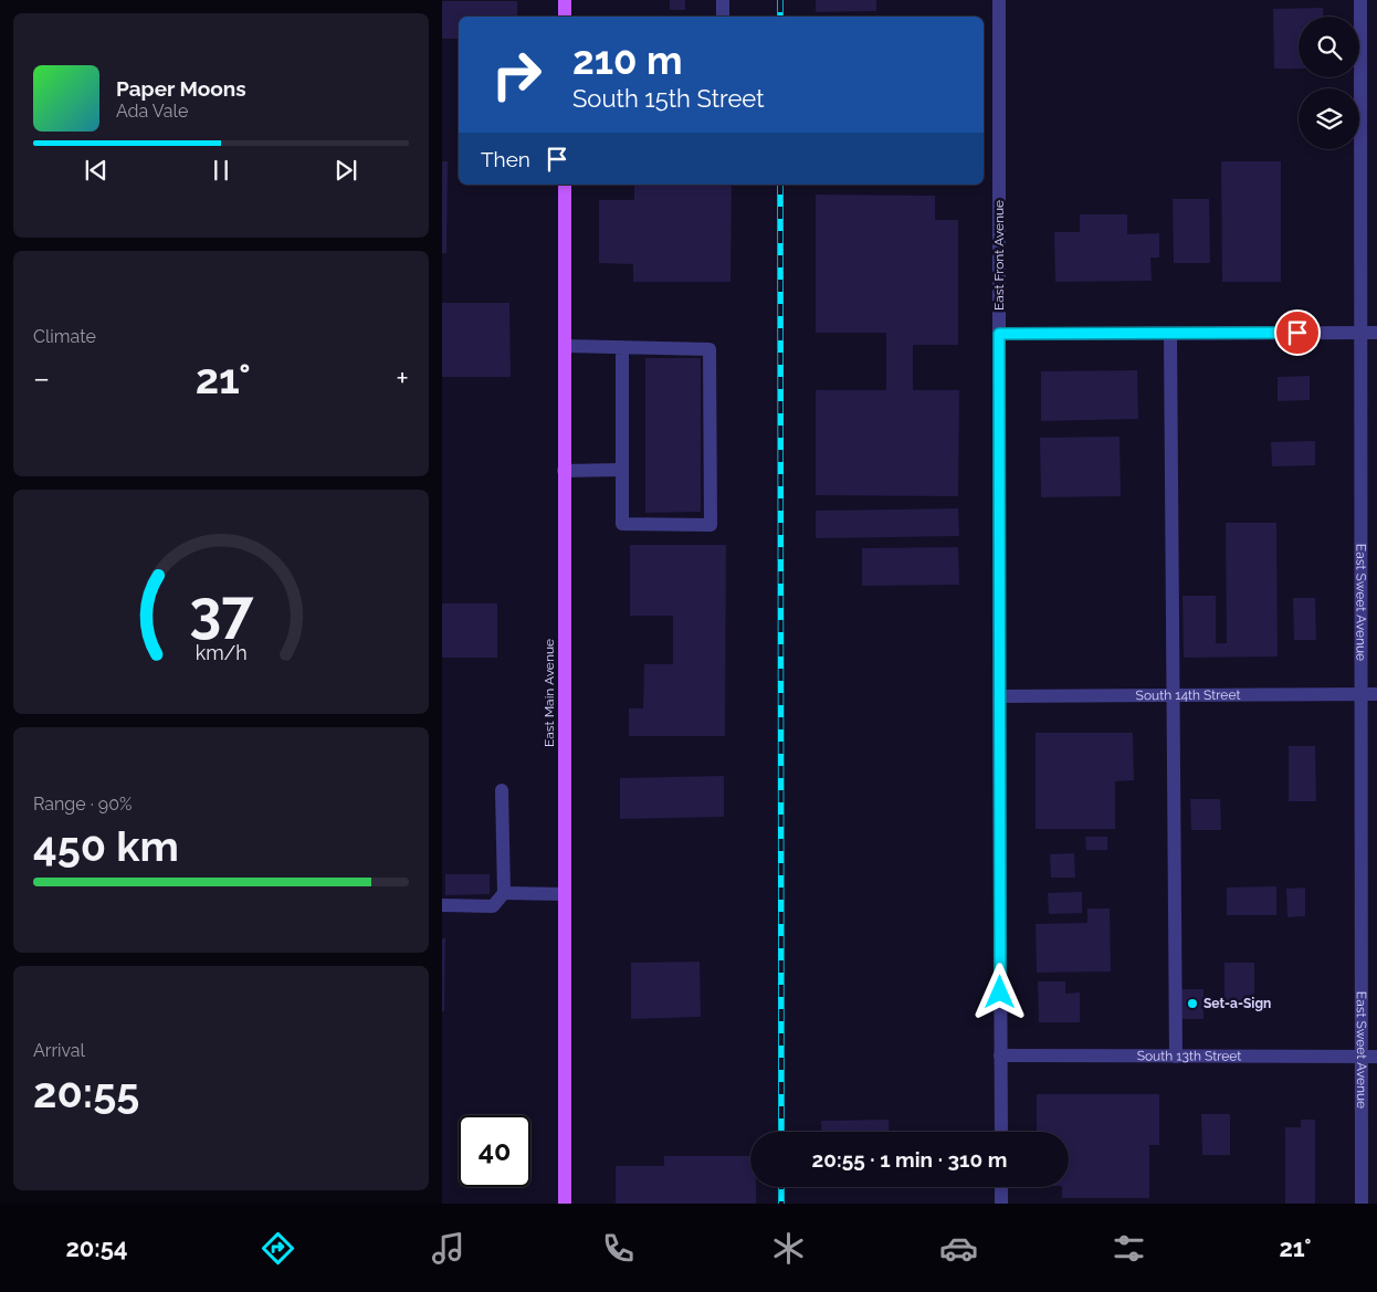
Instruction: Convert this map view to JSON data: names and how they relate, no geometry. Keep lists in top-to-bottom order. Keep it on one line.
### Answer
{"streets":{"main road":["East Main Avenue"],"street":["East Front Avenue","East Sweet Avenue","South 14th Street","South 13th Street"]},"crossings":[["East Front Avenue","South 14th Street"],["East Front Avenue","South 13th Street"],["East Sweet Avenue","South 14th Street"],["East Sweet Avenue","South 13th Street"]],"places":["Set-a-Sign"],"page":{"turn":["210 m","South 15th Street"],"song":["Paper Moons","Ada Vale"],"then":"Then","tile":["Climate",["Range · 90%","450 km"],["Arrival","20:55"]],"heat":["−","21°","+"],"limit":"40","trip":"20:55 · 1 min · 310 m","tabs":["20:54","21°"],"gauge":["37","km/h"]}}
